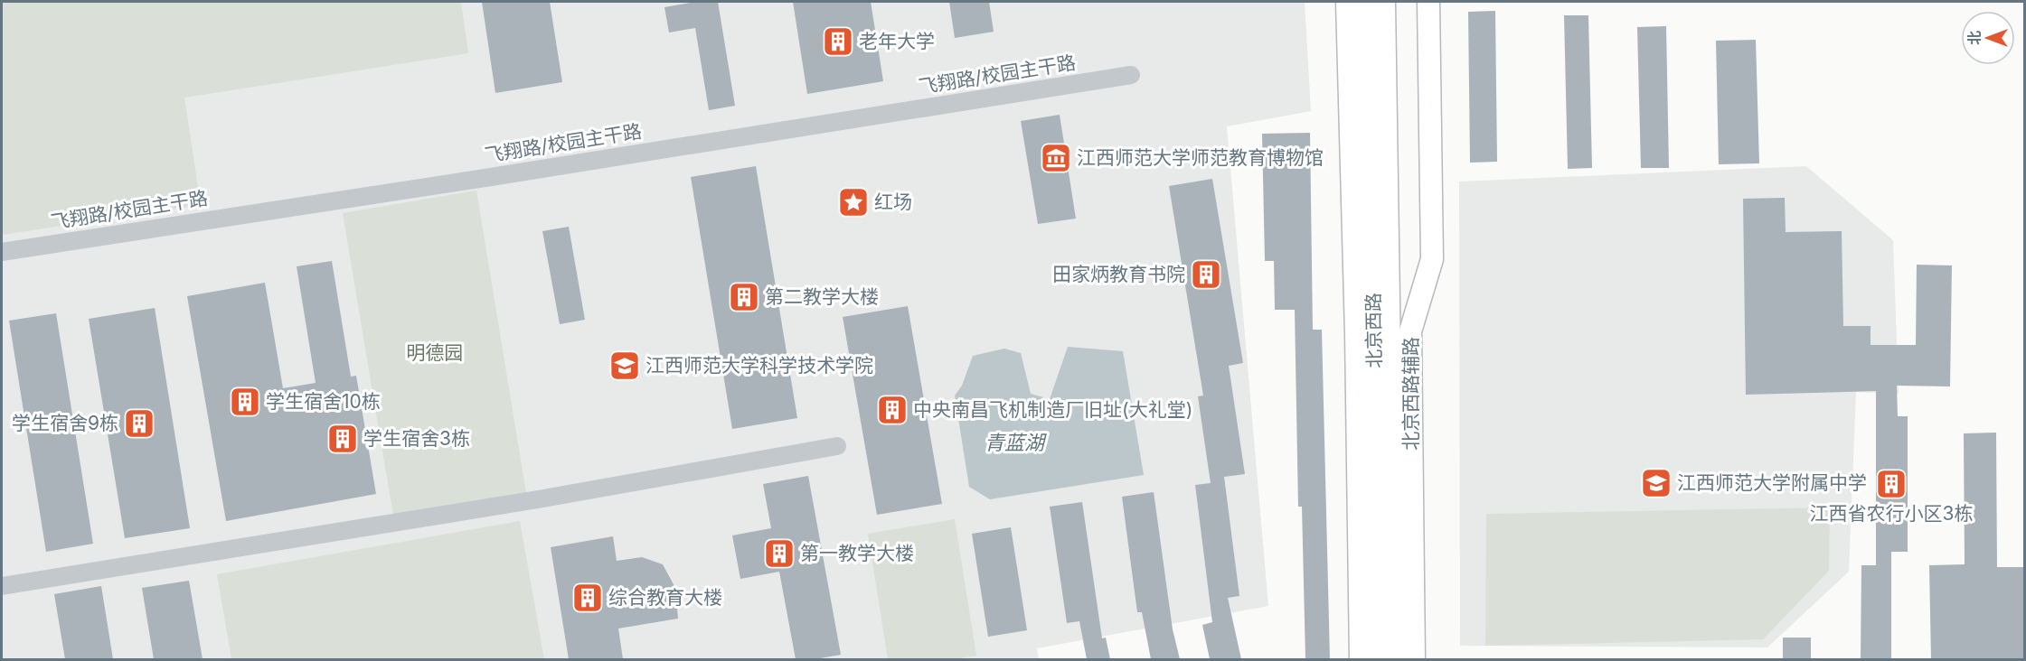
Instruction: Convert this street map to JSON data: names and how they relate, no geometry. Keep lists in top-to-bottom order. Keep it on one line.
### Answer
{"streets":{"main road":["北京西路","北京西路辅路"],"street":["飞翔路/校园主干路"]},"water":["青蓝湖"],"parks":["明德园"],"places":{"building":["老年大学","田家炳教育书院","第二教学大楼","学生宿舍10栋","中央南昌飞机制造厂旧址(大礼堂)","学生宿舍9栋","学生宿舍3栋","江西省农行小区3栋","第一教学大楼","综合教育大楼"],"museum":["江西师范大学师范教育博物馆"],"place":["红场"],"school or university":["江西师范大学科学技术学院","江西师范大学附属中学"]},"north":"left"}
